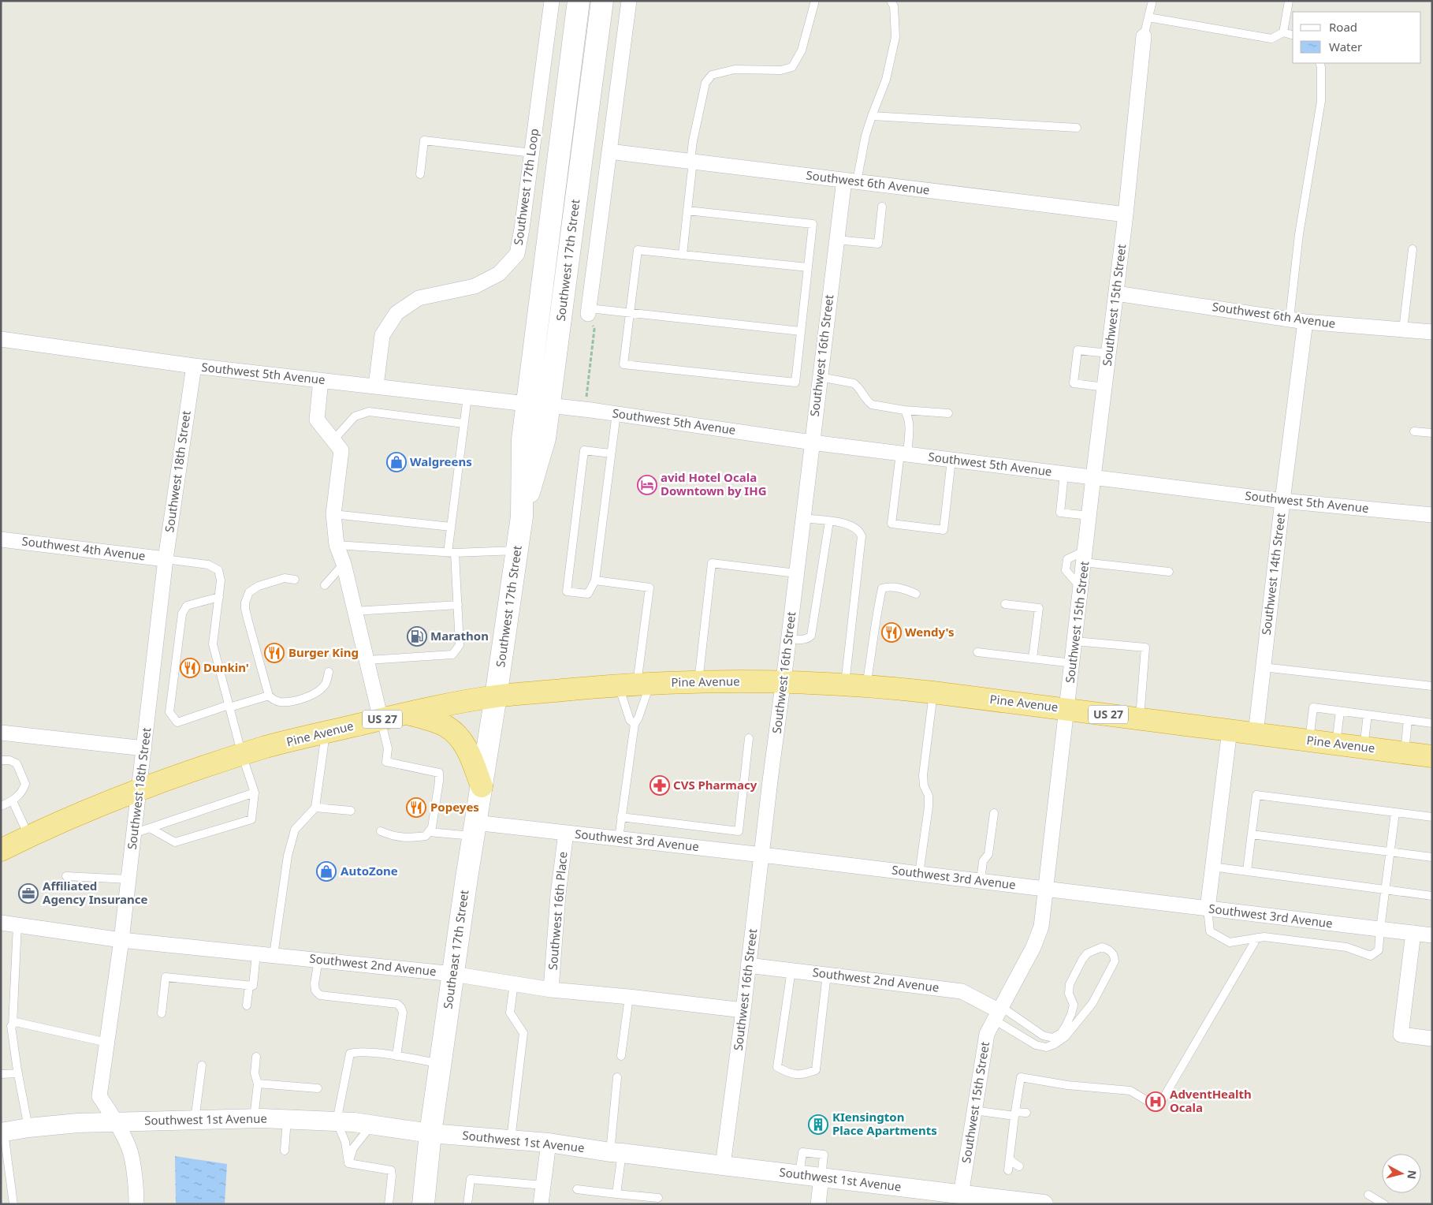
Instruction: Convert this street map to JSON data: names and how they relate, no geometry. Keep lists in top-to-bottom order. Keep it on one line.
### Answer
{"streets":{"highway":["Pine Avenue","US 27"],"main road":["Southwest 17th Street","Southeast 17th Street"],"street":["Southwest 6th Avenue","Southwest 17th Loop","Southwest 15th Street","Southwest 16th Street","Southwest 5th Avenue","Southwest 18th Street","Southwest 4th Avenue","Southwest 14th Street","Southwest 3rd Avenue","Southwest 16th Place","Southwest 2nd Avenue","Southwest 1st Avenue"]},"crossings":[["Southwest 6th Avenue","Southwest 15th Street"],["Southwest 6th Avenue","Southwest 16th Street"],["Southwest 6th Avenue","Southwest 14th Street"],["Southwest 17th Loop","Southwest 5th Avenue"],["Southwest 17th Street","Southwest 5th Avenue"],["Southwest 17th Street","Pine Avenue"],["Southwest 17th Street","Southeast 17th Street"],["Southwest 15th Street","Southwest 5th Avenue"],["Southwest 15th Street","Pine Avenue"],["Southwest 15th Street","Southwest 3rd Avenue"],["Southwest 15th Street","Southwest 2nd Avenue"],["Southwest 15th Street","Southwest 1st Avenue"],["Southwest 16th Street","Southwest 5th Avenue"],["Southwest 16th Street","Pine Avenue"],["Southwest 16th Street","Southwest 3rd Avenue"],["Southwest 16th Street","Southwest 2nd Avenue"],["Southwest 16th Street","Southwest 1st Avenue"],["Southwest 5th Avenue","Southwest 18th Street"],["Southwest 5th Avenue","Southwest 14th Street"],["Southwest 18th Street","Southwest 4th Avenue"],["Southwest 18th Street","Pine Avenue"],["Southwest 18th Street","Southwest 2nd Avenue"],["Southwest 18th Street","Southwest 1st Avenue"],["Southwest 14th Street","Pine Avenue"],["Pine Avenue","Southeast 17th Street"],["Southwest 3rd Avenue","Southwest 16th Place"],["Southwest 3rd Avenue","Southeast 17th Street"],["Southwest 16th Place","Southwest 2nd Avenue"],["Southeast 17th Street","Southwest 2nd Avenue"],["Southeast 17th Street","Southwest 1st Avenue"]],"places":{"shop":["Walgreens","AutoZone"],"hotel":["avid Hotel Ocala Downtown by IHG"],"restaurant":["Wendy's","Burger King","Dunkin'","Popeyes"],"fuel station":["Marathon"],"pharmacy":["CVS Pharmacy"],"office":["Affiliated Agency Insurance"],"hospital":["AdventHealth Ocala"],"building":["KIensington Place Apartments"]},"legend":["Road","Water"],"north":"right"}
